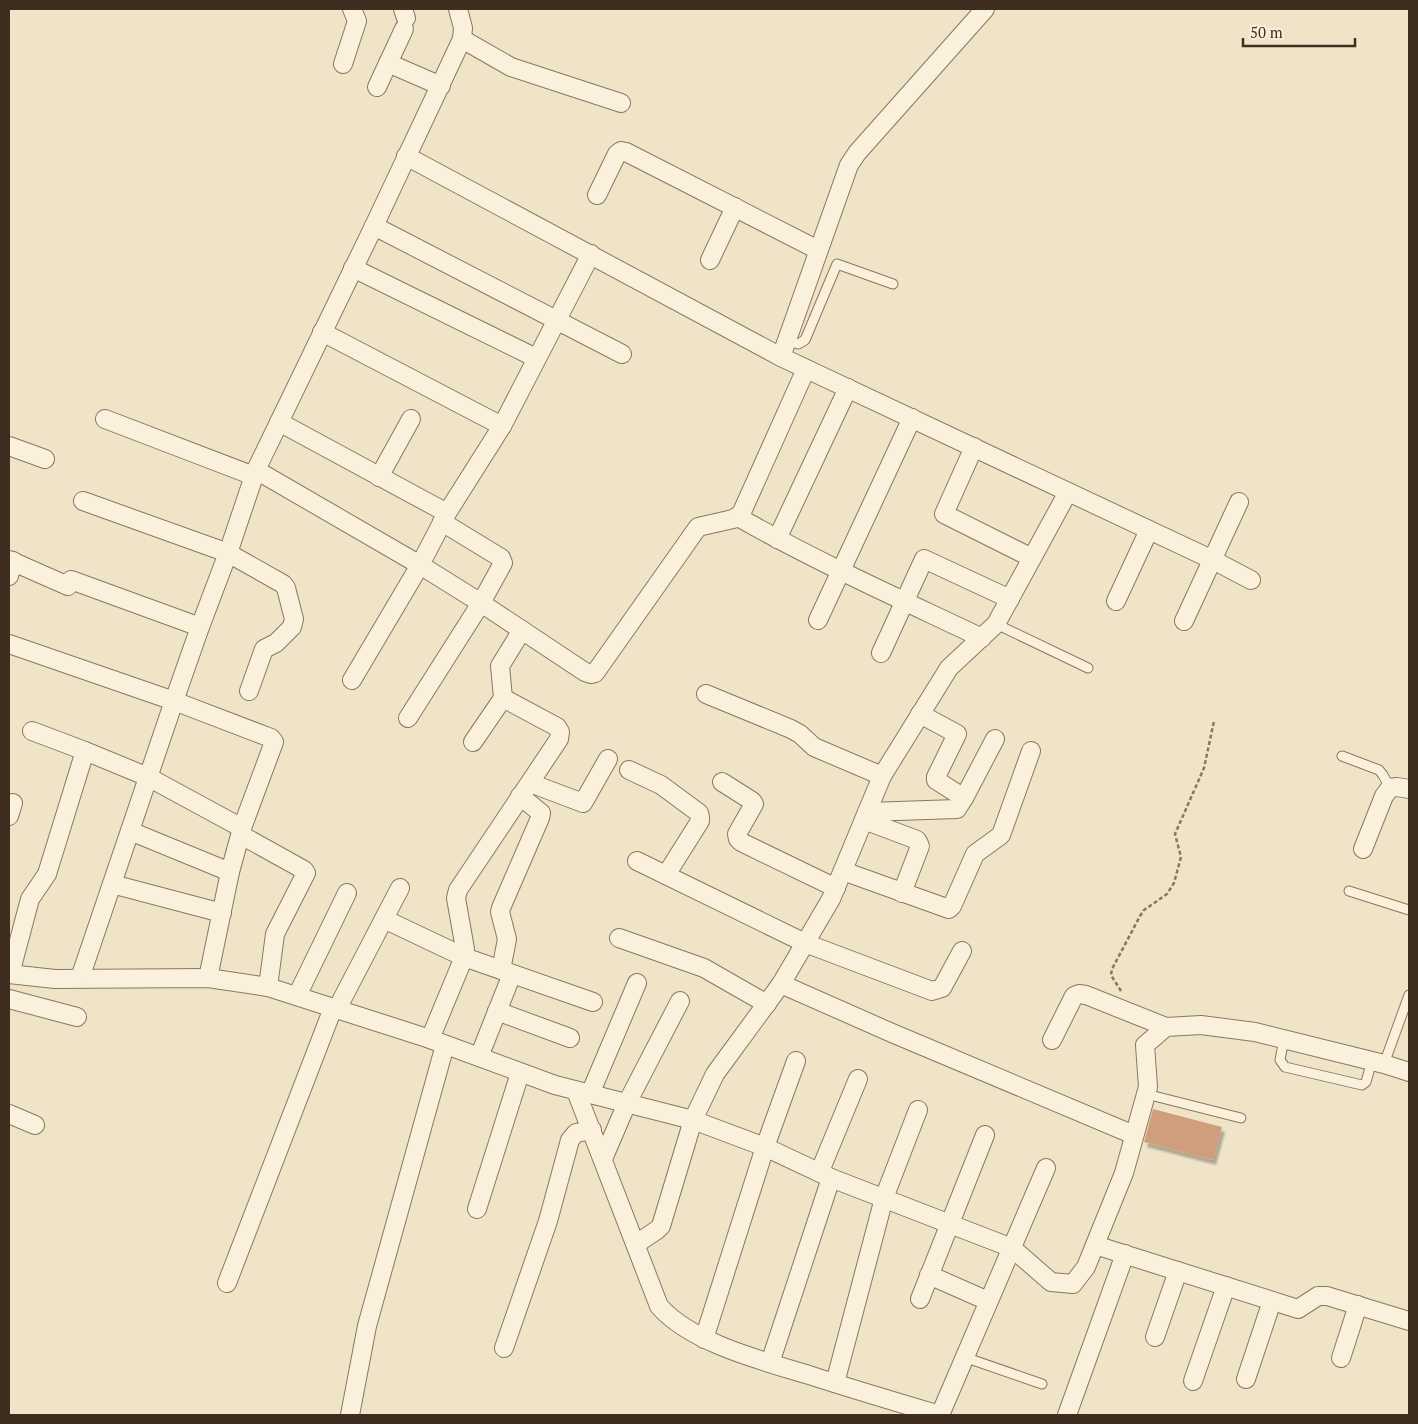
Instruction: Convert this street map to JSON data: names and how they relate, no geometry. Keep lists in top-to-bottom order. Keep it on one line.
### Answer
{"scale_bar":"50 m"}
